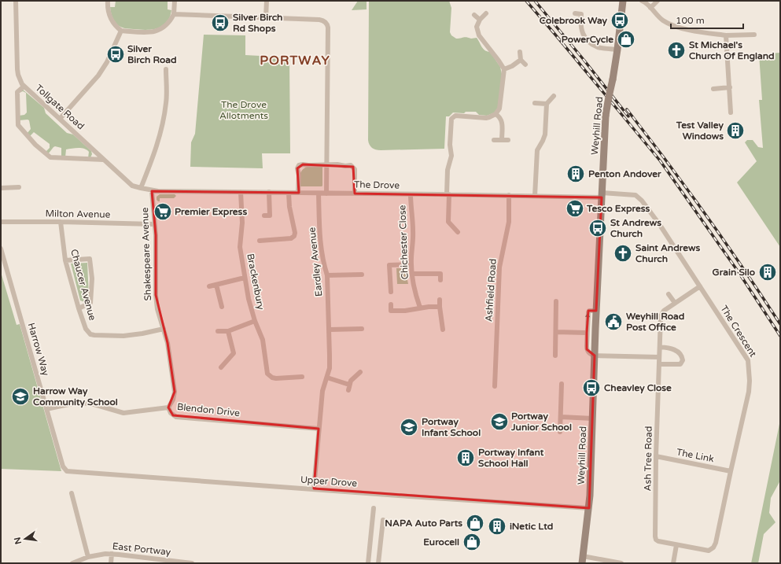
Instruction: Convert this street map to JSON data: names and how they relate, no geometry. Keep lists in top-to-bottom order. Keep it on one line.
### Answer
{"streets":{"main road":["Weyhill Road"],"street":["Tollgate Road","The Drove","Milton Avenue","Chichester Close","Shakespeare Avenue","Eardley Avenue","Brackenbury","Chaucer Avenue","Ashfield Road","The Crescent","Harrow Way","Blendon Drive","The Link","Ash Tree Road","Upper Drove","East Portway"]},"crossings":[["Tollgate Road","The Drove"],["Tollgate Road","Shakespeare Avenue"],["Weyhill Road","The Drove"],["Weyhill Road","The Crescent"],["Weyhill Road","Upper Drove"],["The Drove","Chichester Close"],["The Drove","Shakespeare Avenue"],["The Drove","Eardley Avenue"],["The Drove","Brackenbury"],["The Drove","Ashfield Road"],["The Drove","The Crescent"],["Milton Avenue","Shakespeare Avenue"],["Milton Avenue","Chaucer Avenue"],["Shakespeare Avenue","Chaucer Avenue"],["Shakespeare Avenue","Blendon Drive"],["Eardley Avenue","Blendon Drive"],["Eardley Avenue","Upper Drove"],["The Crescent","The Link"],["The Crescent","Ash Tree Road"],["Harrow Way","Blendon Drive"],["Harrow Way","Upper Drove"],["The Link","Ash Tree Road"]],"districts":["PORTWAY"],"parks":["The Drove Allotments"],"places":{"bus stop":["Colebrook Way","Silver Birch Rd Shops","Silver Birch Road","St Andrews Church","Cheavley Close"],"shop":["PowerCycle","NAPA Auto Parts","Eurocell"],"church":["St Michael's Church Of England","Saint Andrews Church"],"building":["Test Valley Windows","Penton Andover","Grain Silo","Portway Infant School Hall","iNetic Ltd"],"supermarket":["Tesco Express","Premier Express"],"public building":["Weyhill Road Post Office"],"school or university":["Harrow Way Community School","Portway Junior School","Portway Infant School"]},"scale_bar":"100 m","north":"left"}
